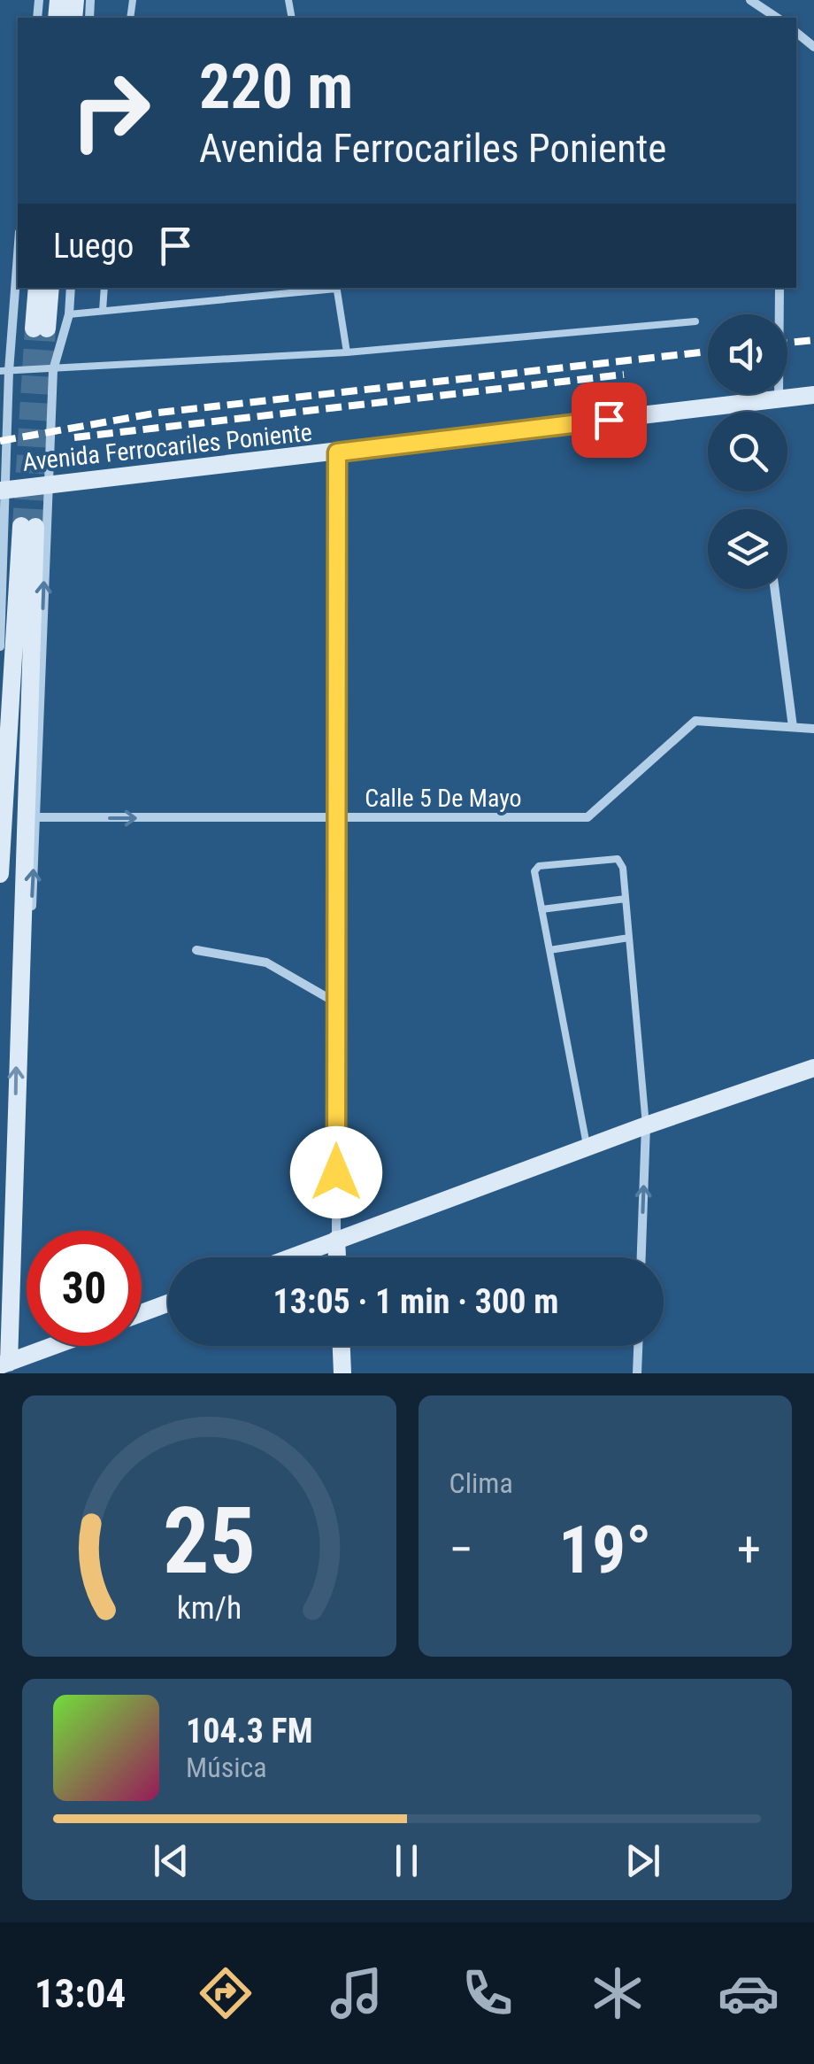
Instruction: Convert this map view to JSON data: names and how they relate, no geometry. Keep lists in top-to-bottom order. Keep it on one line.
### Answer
{"streets":{"main road":["Avenida Ferrocariles Poniente"],"street":["Calle 5 De Mayo"]},"one_way":["Calle 5 De Mayo"],"page":{"turn":["220 m","Avenida Ferrocariles Poniente"],"then":"Luego","limit":"30","trip":"13:05 · 1 min · 300 m","tile":"Clima","heat":["−","19°","+"],"song":["104.3 FM","Música"],"tabs":"13:04","gauge":["25","km/h"]}}
